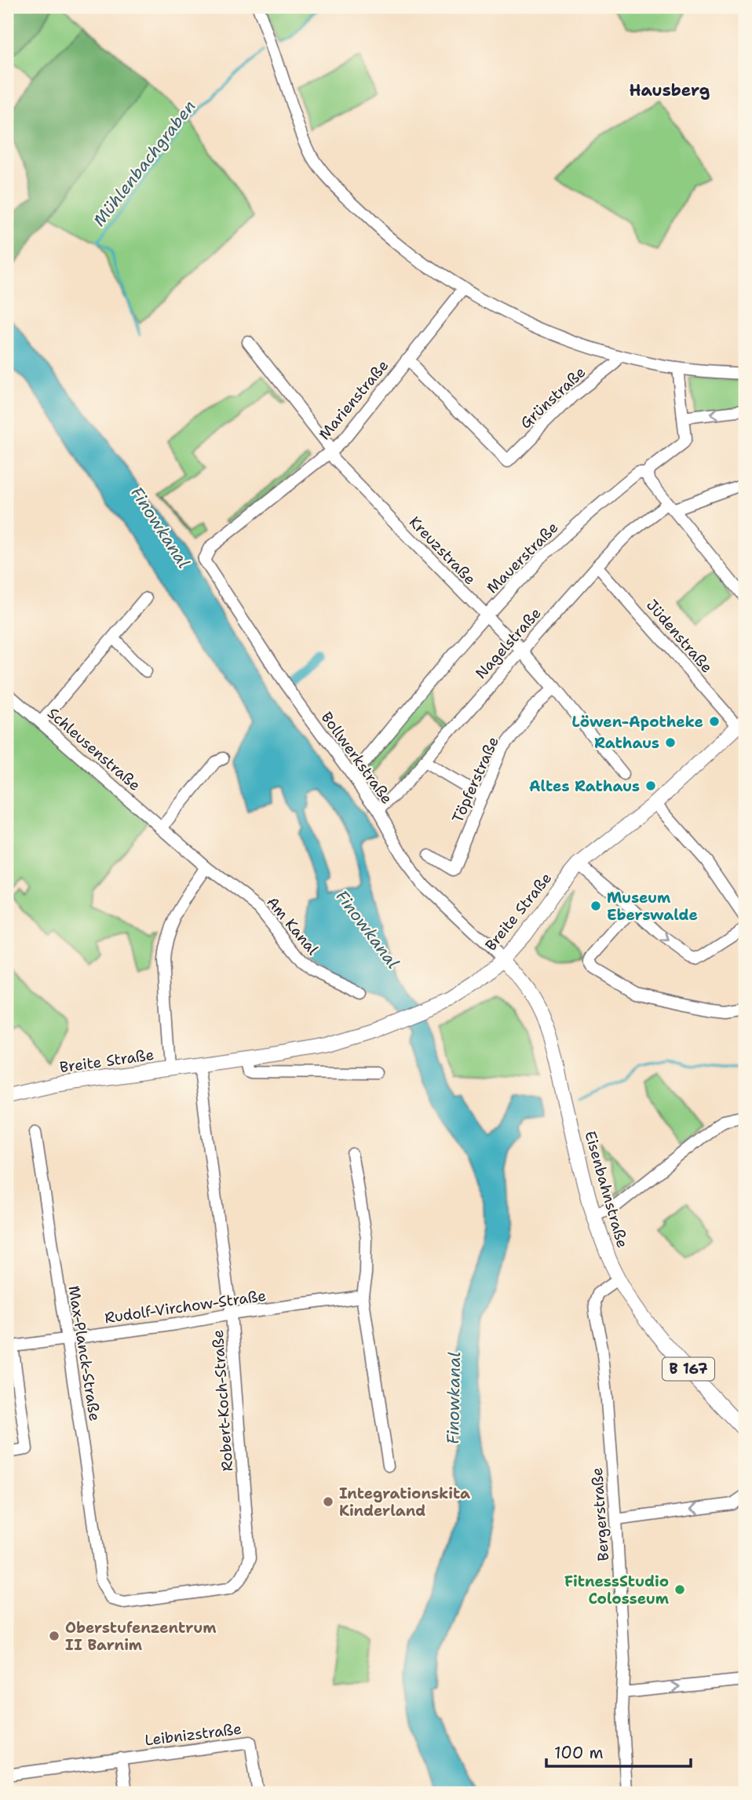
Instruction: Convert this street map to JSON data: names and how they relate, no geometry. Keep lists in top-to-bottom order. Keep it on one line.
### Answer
{"streets":{"main road":["Breite Straße","Eisenbahnstraße","B 167"],"street":["Grünstraße","Marienstraße","Kreuzstraße","Mauerstraße","Jüdenstraße","Nagelstraße","Schleusenstraße","Bollwerkstraße","Töpferstraße","Am Kanal","Rudolf-Virchow-Straße","Max-Planck-Straße","Robert-Koch-Straße","Bergerstraße","Leibnizstraße"]},"crossings":[["Grünstraße","Marienstraße"],["Marienstraße","Kreuzstraße"],["Marienstraße","Bollwerkstraße"],["Kreuzstraße","Mauerstraße"],["Kreuzstraße","Nagelstraße"],["Kreuzstraße","Töpferstraße"],["Mauerstraße","Bollwerkstraße"],["Jüdenstraße","Nagelstraße"],["Jüdenstraße","Breite Straße"],["Nagelstraße","Bollwerkstraße"],["Schleusenstraße","Am Kanal"],["Bollwerkstraße","Breite Straße"],["Bollwerkstraße","Eisenbahnstraße"],["Breite Straße","Eisenbahnstraße"],["Breite Straße","Robert-Koch-Straße"],["Eisenbahnstraße","Bergerstraße"],["Rudolf-Virchow-Straße","Max-Planck-Straße"],["Rudolf-Virchow-Straße","Robert-Koch-Straße"],["Max-Planck-Straße","Robert-Koch-Straße"]],"districts":["Hausberg"],"water":["Mühlenbachgraben","Finowkanal"],"places":["Löwen-Apotheke","Rathaus","Altes Rathaus","Museum Eberswalde","Integrationskita Kinderland","FitnessStudio Colosseum","Oberstufenzentrum II Barnim"],"scale_bar":"100 m"}
